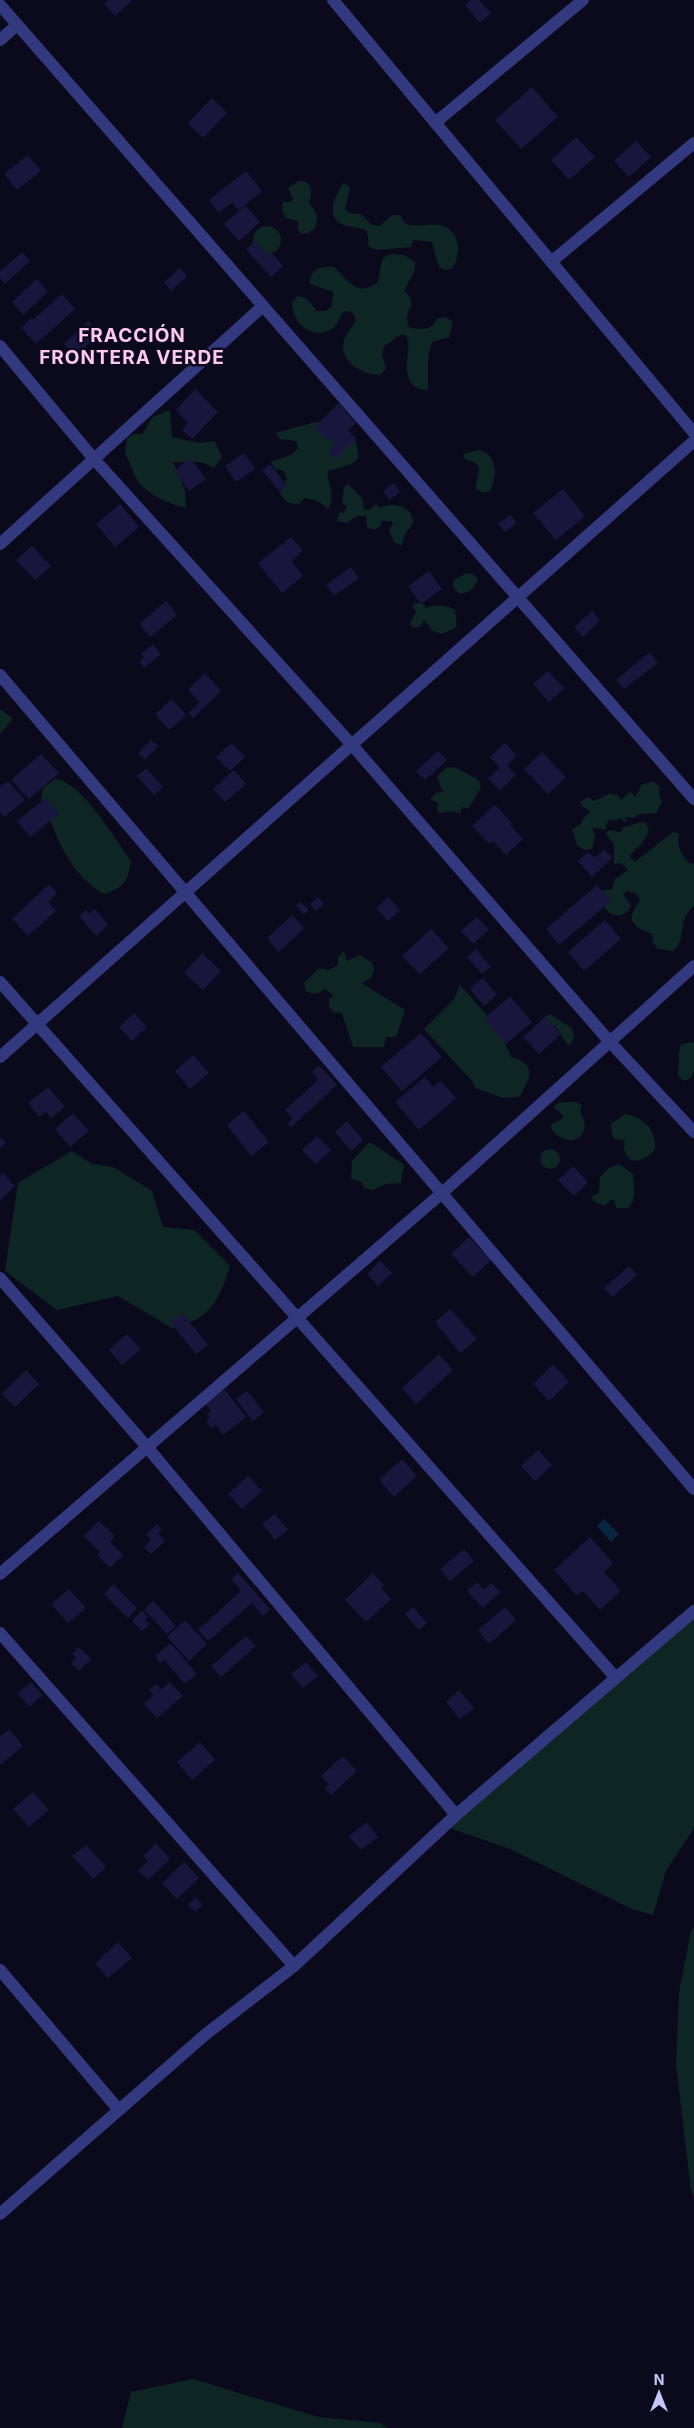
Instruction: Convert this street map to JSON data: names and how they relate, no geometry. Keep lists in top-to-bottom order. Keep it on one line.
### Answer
{"districts":["FRACCIÓN FRONTERA VERDE"],"north":"top"}
